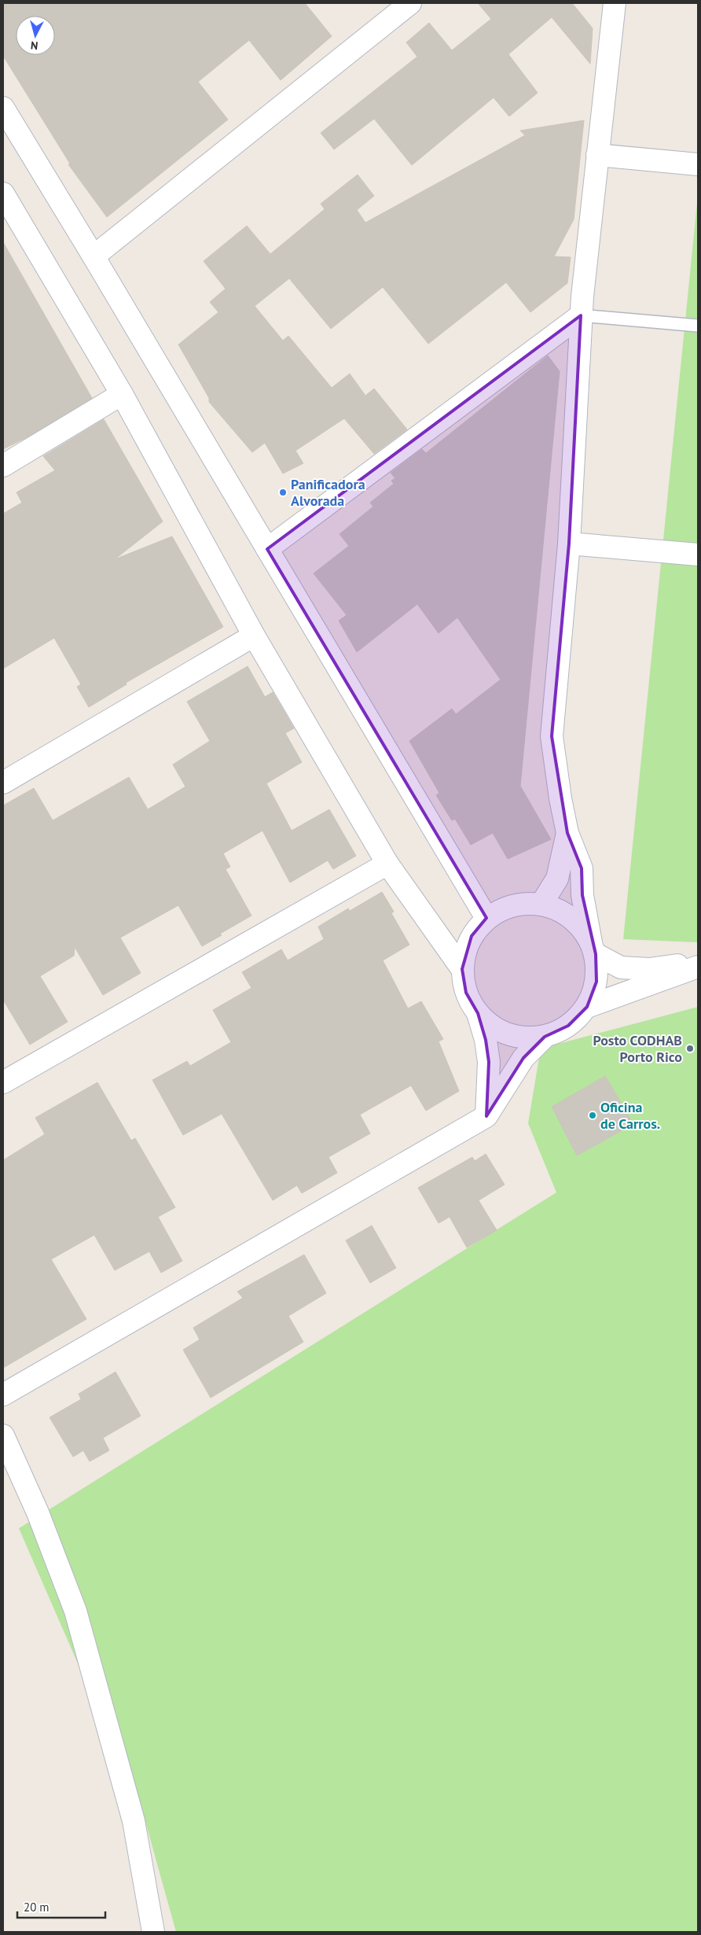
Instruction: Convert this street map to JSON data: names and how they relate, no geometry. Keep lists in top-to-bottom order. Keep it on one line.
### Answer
{"places":["Panificadora Alvorada","Posto CODHAB Porto Rico","Oficina de Carros."],"scale_bar":"20 m","north":"bottom"}
